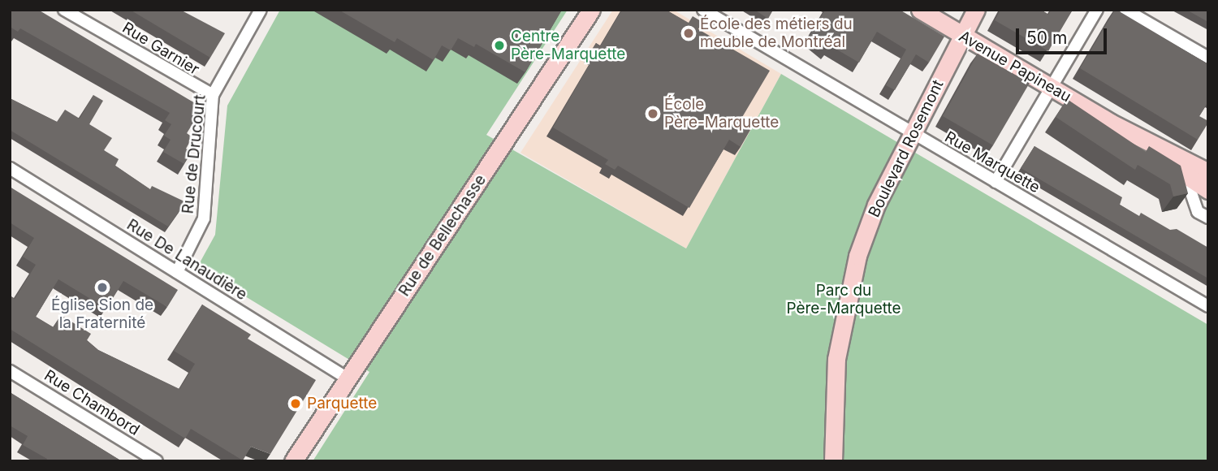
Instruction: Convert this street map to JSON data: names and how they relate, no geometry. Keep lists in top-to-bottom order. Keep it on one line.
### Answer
{"streets":{"main road":["Avenue Papineau","Boulevard Rosemont","Rue de Bellechasse"],"street":["Rue Garnier","Rue de Drucourt","Rue Marquette","Rue De Lanaudière","Rue Chambord"]},"crossings":[["Rue Garnier","Rue de Drucourt"],["Avenue Papineau","Boulevard Rosemont"],["Boulevard Rosemont","Rue Marquette"],["Rue de Drucourt","Rue De Lanaudière"],["Rue de Bellechasse","Rue De Lanaudière"]],"parks":["Parc du Père-Marquette"],"places":["École des métiers du meuble de Montréal","Centre Père-Marquette","École Père-Marquette","Église Sion de la Fraternité","Parquette"],"scale_bar":"50 m"}
